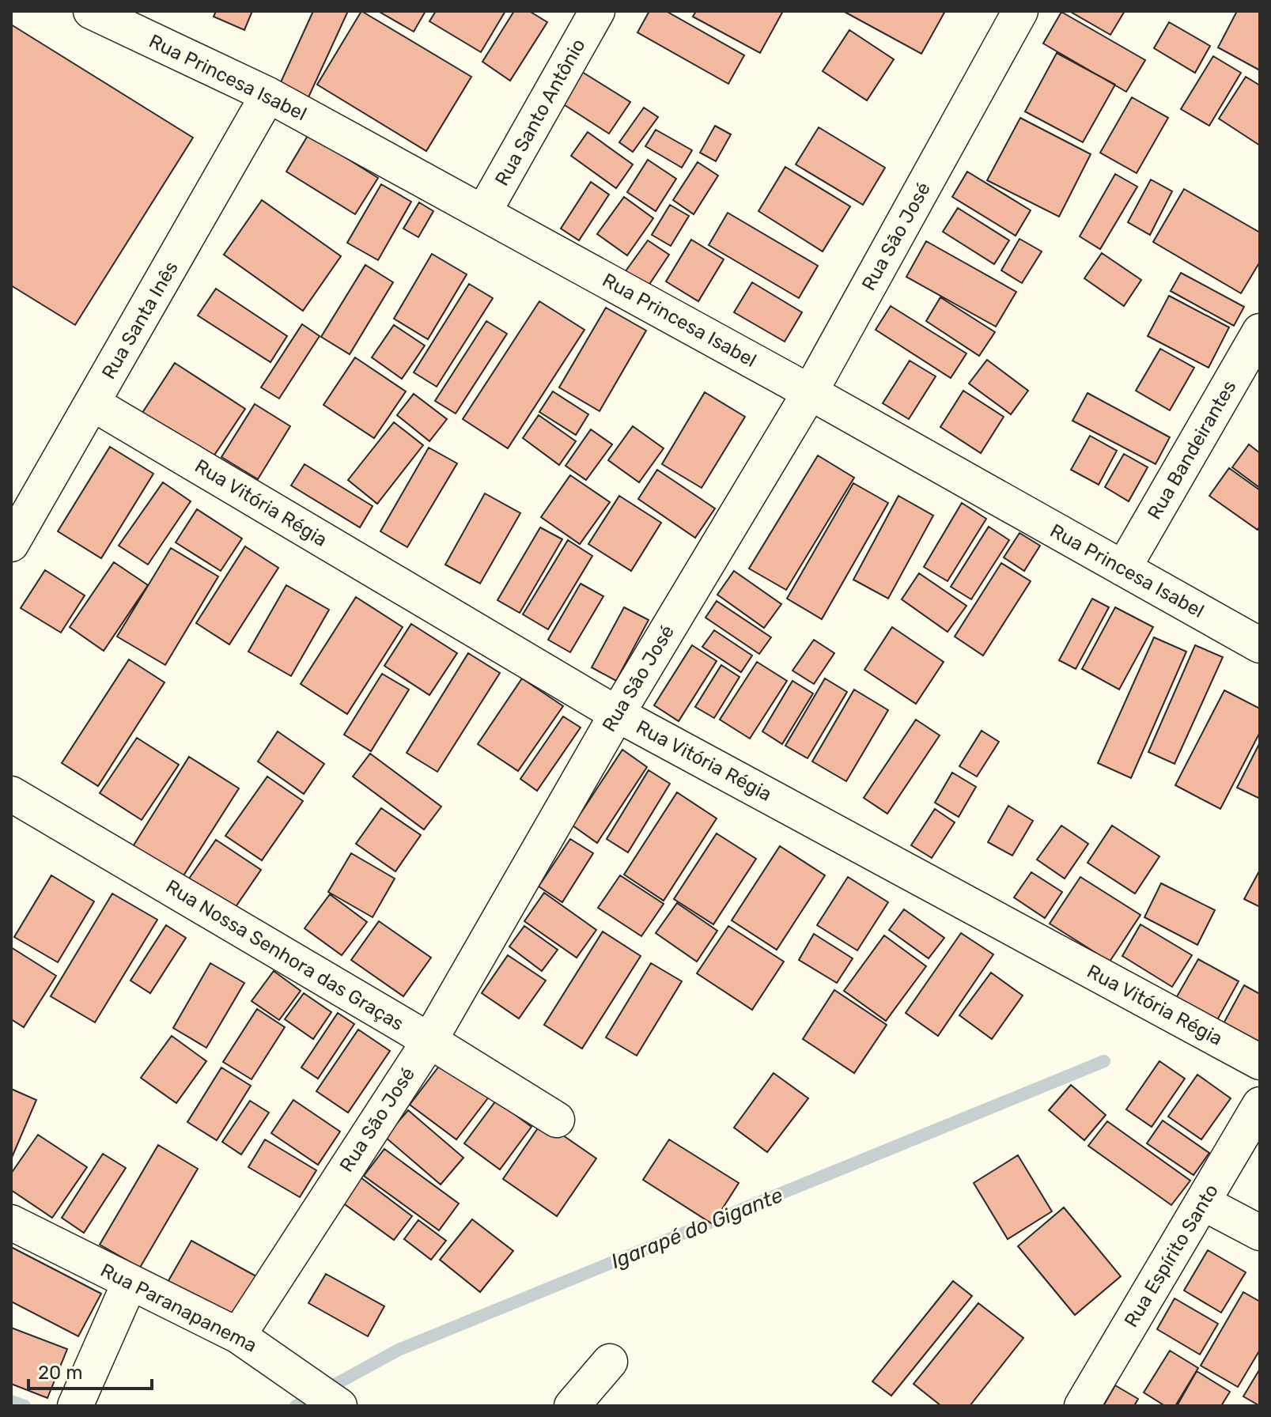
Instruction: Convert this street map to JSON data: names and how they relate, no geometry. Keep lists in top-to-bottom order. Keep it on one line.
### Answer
{"streets":{"street":["Rua Princesa Isabel","Rua Santo Antônio","Rua São José","Rua Santa Inês","Rua Bandeirantes","Rua Vitória Régia","Rua Nossa Senhora das Graças","Rua Espírito Santo","Rua Paranapanema"]},"crossings":[["Rua Princesa Isabel","Rua Santo Antônio"],["Rua Princesa Isabel","Rua São José"],["Rua Princesa Isabel","Rua Santa Inês"],["Rua Princesa Isabel","Rua Bandeirantes"],["Rua São José","Rua Vitória Régia"],["Rua São José","Rua Nossa Senhora das Graças"],["Rua São José","Rua Paranapanema"],["Rua Santa Inês","Rua Vitória Régia"]],"water":["Igarapé do Gigante"],"scale_bar":"20 m"}
